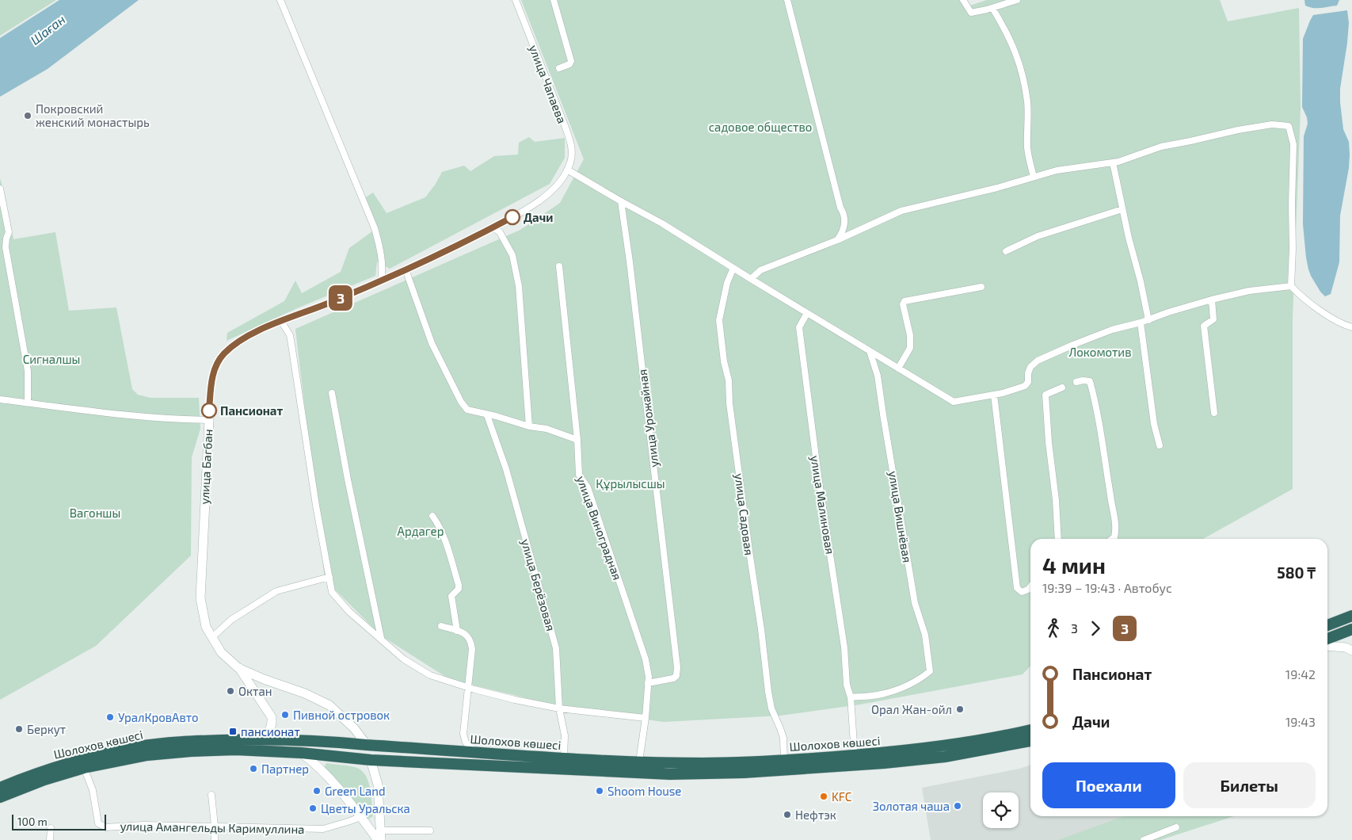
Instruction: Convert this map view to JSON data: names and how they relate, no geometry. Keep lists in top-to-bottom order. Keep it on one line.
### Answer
{"streets":{"highway":["Шолохов көшесі"],"street":["улица Чапаева","улица Урожайная","улица Багбан","улица Малиновая","улица Садовая","улица Вишнёвая","улица Виноградная","улица Берёзовая","улица Амангельды Каримуллина"]},"crossings":[["улица Чапаева","улица Багбан"],["улица Урожайная","улица Виноградная"],["улица Багбан","Шолохов көшесі"],["улица Малиновая","улица Вишнёвая"],["улица Малиновая","Шолохов көшесі"],["улица Садовая","Шолохов көшесі"],["улица Виноградная","Шолохов көшесі"],["улица Берёзовая","Шолохов көшесі"],["Шолохов көшесі","улица Амангельды Каримуллина"]],"water":["Шаған"],"parks":["садовое общество","Локомотив","Сигналшы","Құрылысшы","Вагоншы","Ардагер"],"places":{"other":["Покровский женский монастырь","Дачи","Пансионат","Октан","Орал Жан-ойл","Пивной островок","УралКровАвто","Беркут","Партнер","Green Land","Shoom House","KFC","Золотая чаша","Цветы Уральска","Нефтэк"],"transit":["пансионат"]},"lines":["bus line 3"],"scale_bar":"100 m","page":{"on_map":"3","heading":["4 мин","19:39 – 19:43 · Автобус","580 ₸"],"legs":["3","3"],"list":[{"name":"Пансионат","value":"19:42"},{"name":"Дачи","value":"19:43"}],"buttons":["Поехали","Билеты"],"scale":"100 m"}}
